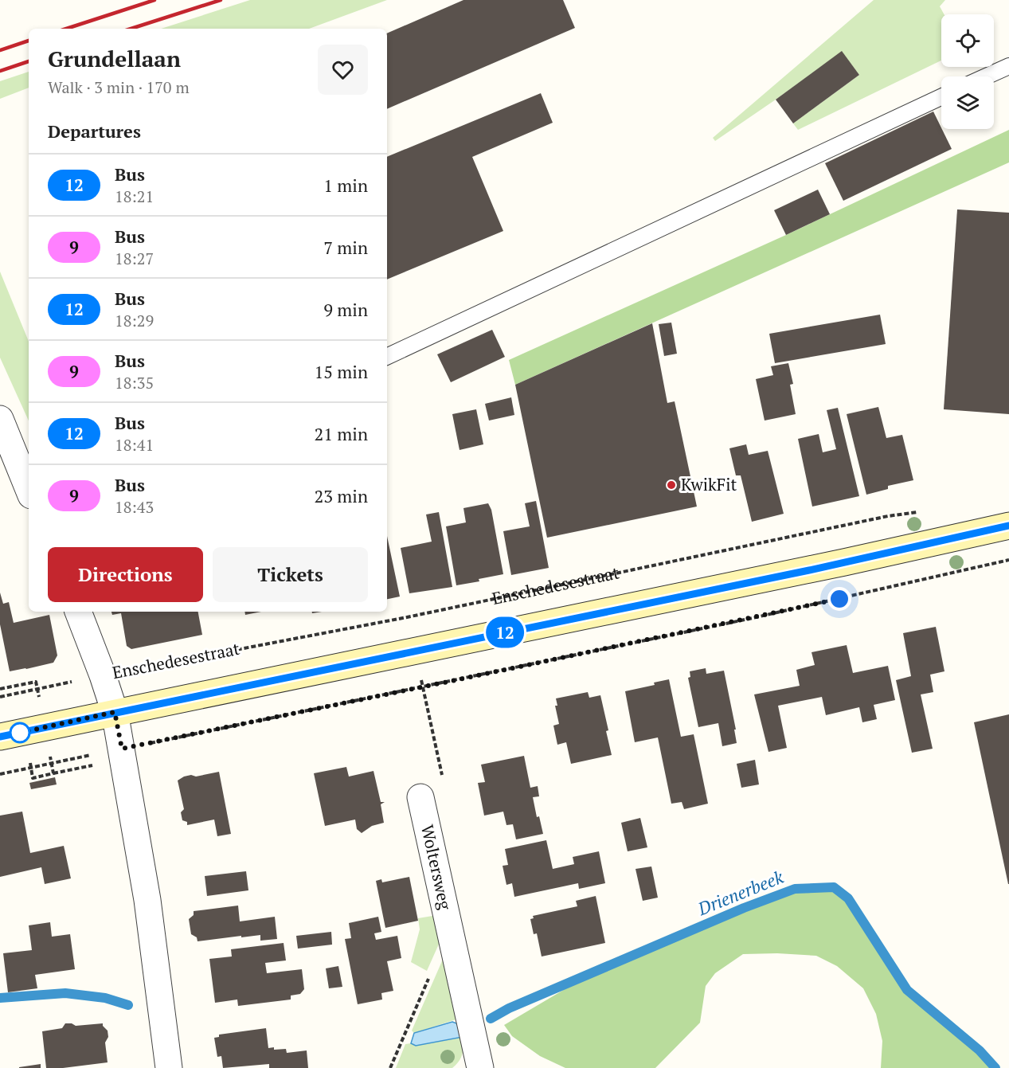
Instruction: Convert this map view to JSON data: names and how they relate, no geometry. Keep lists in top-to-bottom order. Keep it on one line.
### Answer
{"streets":{"main road":["Enschedesestraat"],"street":["Woltersweg"]},"water":["Drienerbeek"],"places":["KwikFit"],"lines":["bus line 12"],"page":{"on_map":"12","heading":[["Grundellaan","Walk · 3 min · 170 m"],"Departures"],"list":[{"mark":"12","name":"Bus","note":"18:21","value":"1 min"},{"mark":"9","name":"Bus","note":"18:27","value":"7 min"},{"mark":"12","name":"Bus","note":"18:29","value":"9 min"},{"mark":"9","name":"Bus","note":"18:35","value":"15 min"},{"mark":"12","name":"Bus","note":"18:41","value":"21 min"},{"mark":"9","name":"Bus","note":"18:43","value":"23 min"}],"buttons":["Directions","Tickets"]}}
